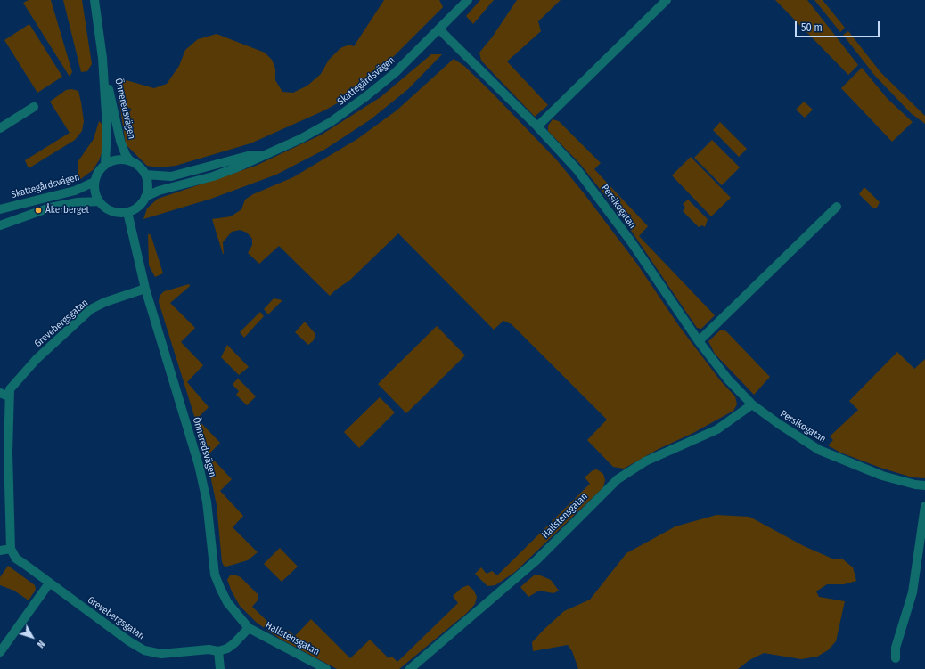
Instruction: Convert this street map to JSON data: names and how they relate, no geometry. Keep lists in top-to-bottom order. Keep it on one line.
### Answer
{"streets":{"street":["Skattegårdsvägen","Önneredsvägen","Persikogatan","Grevebergsgatan","Hallstensgatan"]},"crossings":[["Skattegårdsvägen","Önneredsvägen"],["Skattegårdsvägen","Persikogatan"],["Önneredsvägen","Grevebergsgatan"],["Önneredsvägen","Hallstensgatan"],["Persikogatan","Hallstensgatan"]],"places":["Åkerberget"],"scale_bar":"50 m","north":"bottom right"}
